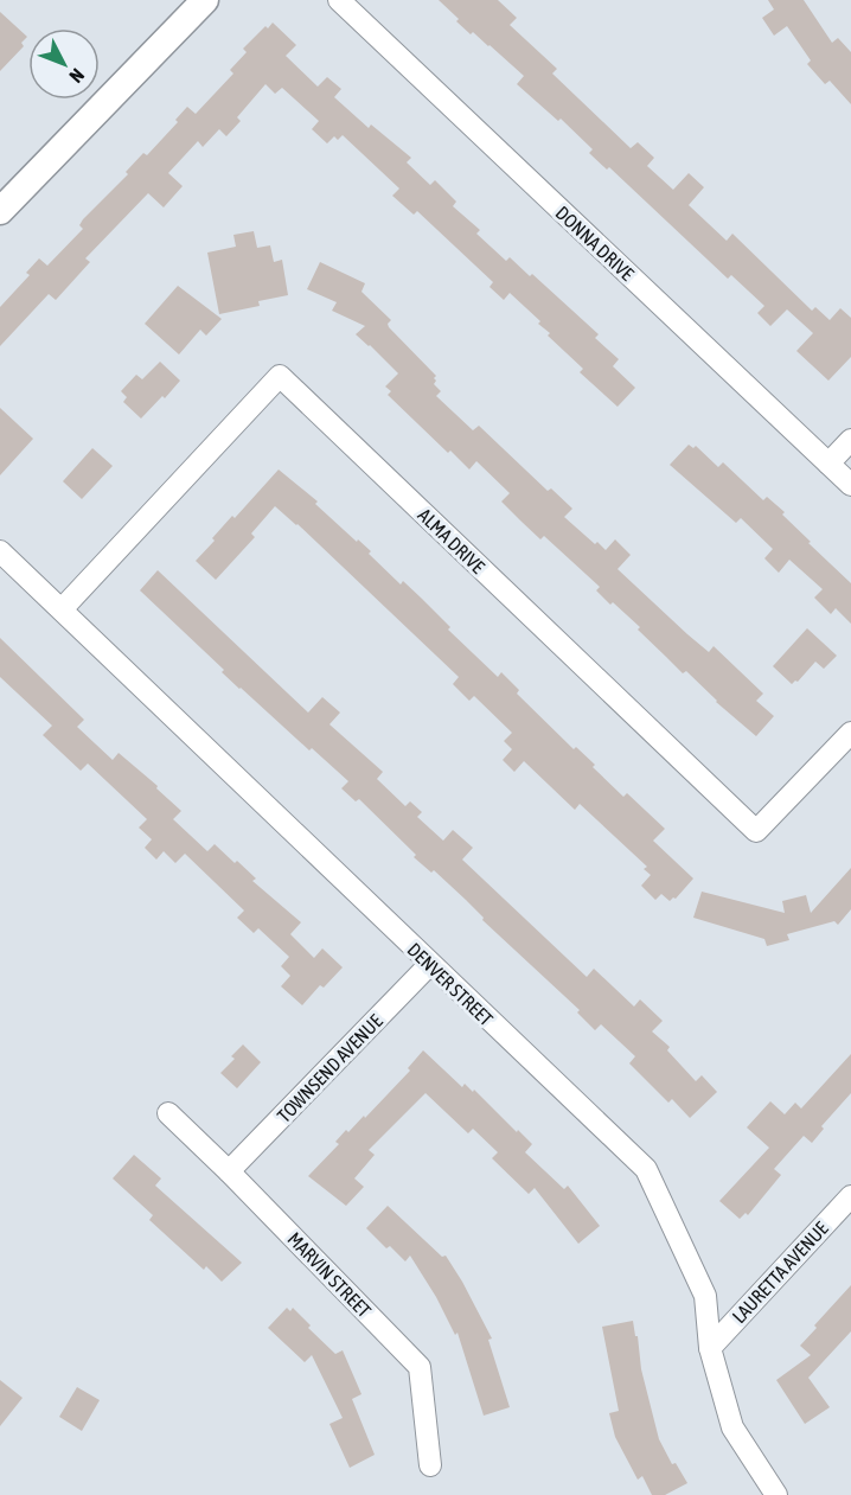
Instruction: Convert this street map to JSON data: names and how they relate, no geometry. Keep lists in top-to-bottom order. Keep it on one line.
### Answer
{"streets":{"street":["DONNA DRIVE","ALMA DRIVE","DENVER STREET","TOWNSEND AVENUE","LAURETTA AVENUE","MARVIN STREET"]},"crossings":[["ALMA DRIVE","DENVER STREET"],["DENVER STREET","TOWNSEND AVENUE"],["DENVER STREET","LAURETTA AVENUE"],["TOWNSEND AVENUE","MARVIN STREET"]],"north":"bottom right"}
